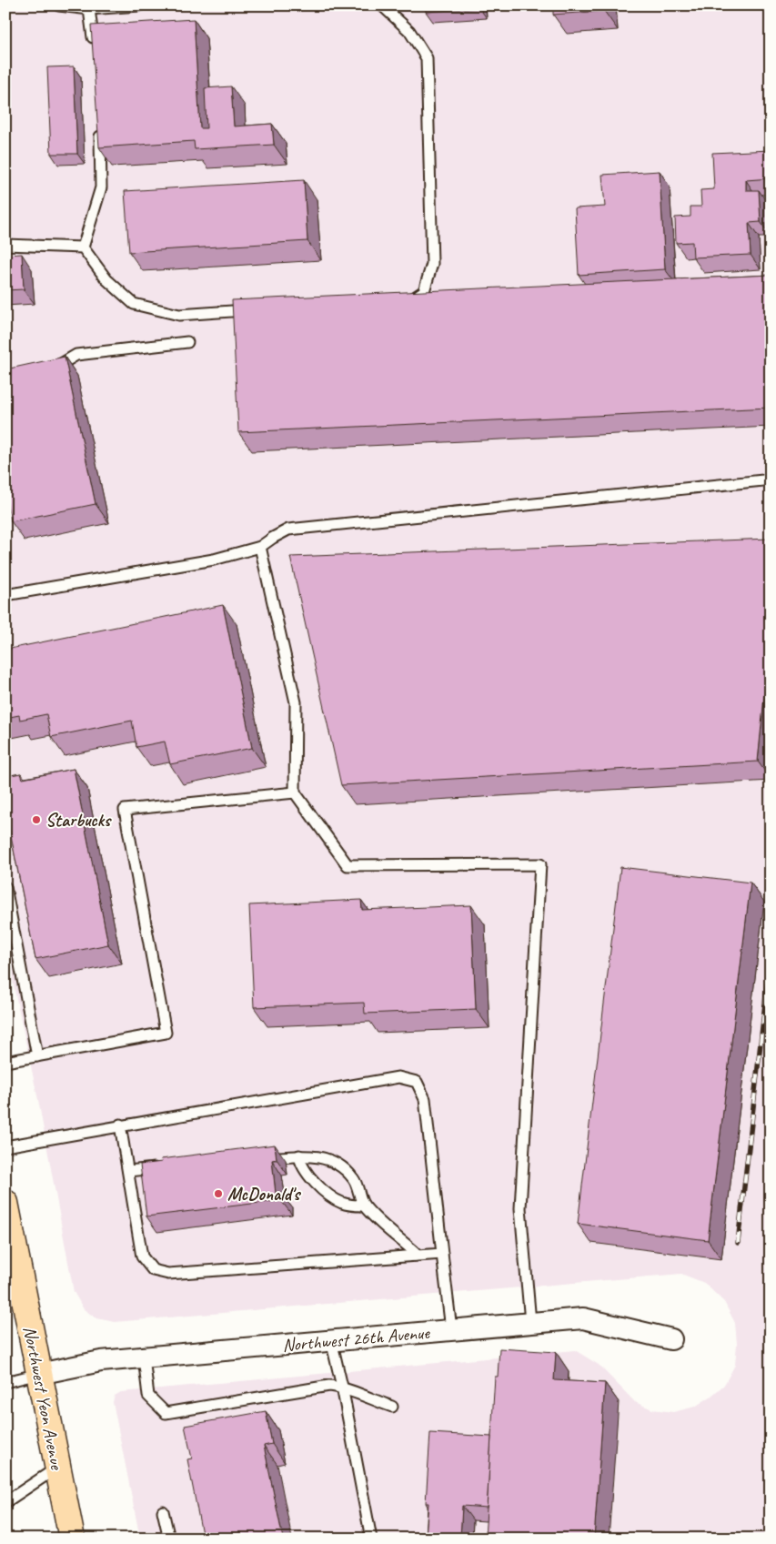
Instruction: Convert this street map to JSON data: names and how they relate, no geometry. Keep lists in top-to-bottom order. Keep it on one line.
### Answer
{"streets":{"highway":["Northwest Yeon Avenue"],"street":["Northwest 26th Avenue"]},"crossings":[["Northwest 26th Avenue","Northwest Yeon Avenue"]],"places":["Starbucks","McDonald's"]}
